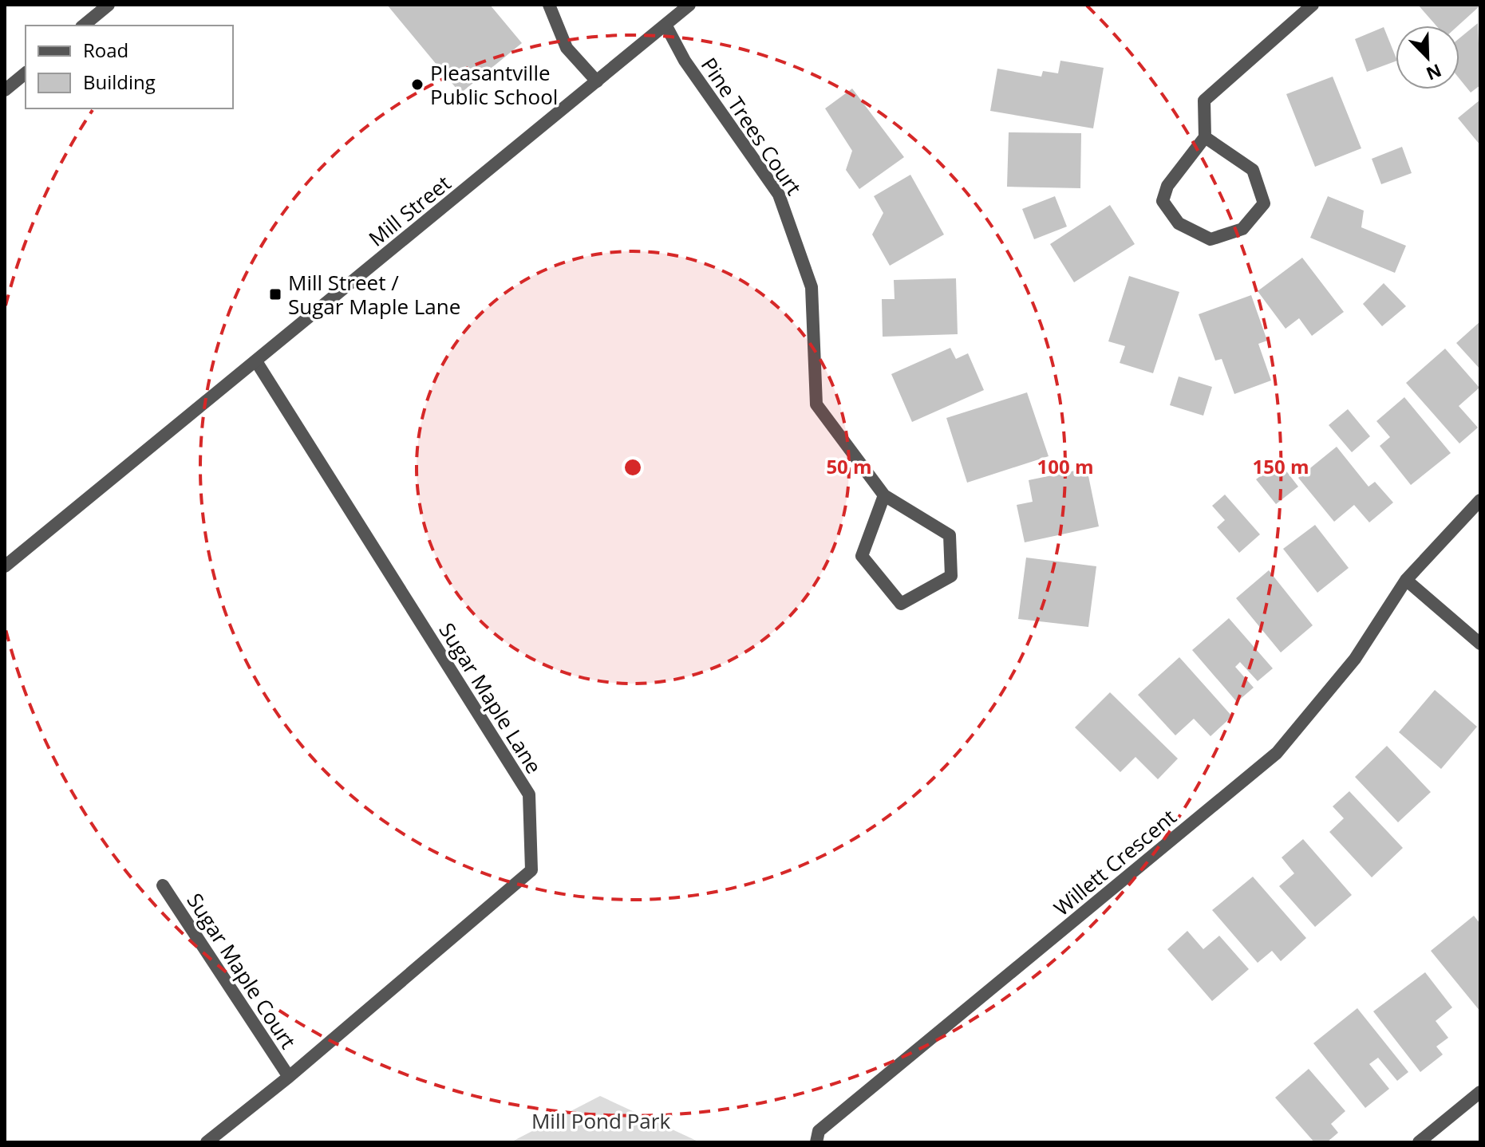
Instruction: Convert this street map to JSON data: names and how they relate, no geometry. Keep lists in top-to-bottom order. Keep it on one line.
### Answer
{"streets":{"street":["Pine Trees Court","Mill Street","Sugar Maple Lane","Willett Crescent","Sugar Maple Court"]},"crossings":[["Pine Trees Court","Mill Street"],["Mill Street","Sugar Maple Lane"],["Sugar Maple Lane","Sugar Maple Court"]],"parks":["Mill Pond Park"],"places":{"other":["Pleasantville Public School"],"transit":["Mill Street / Sugar Maple Lane"]},"legend":["Road","Building"],"north":"bottom right","rings":["50 m","100 m","150 m"]}
